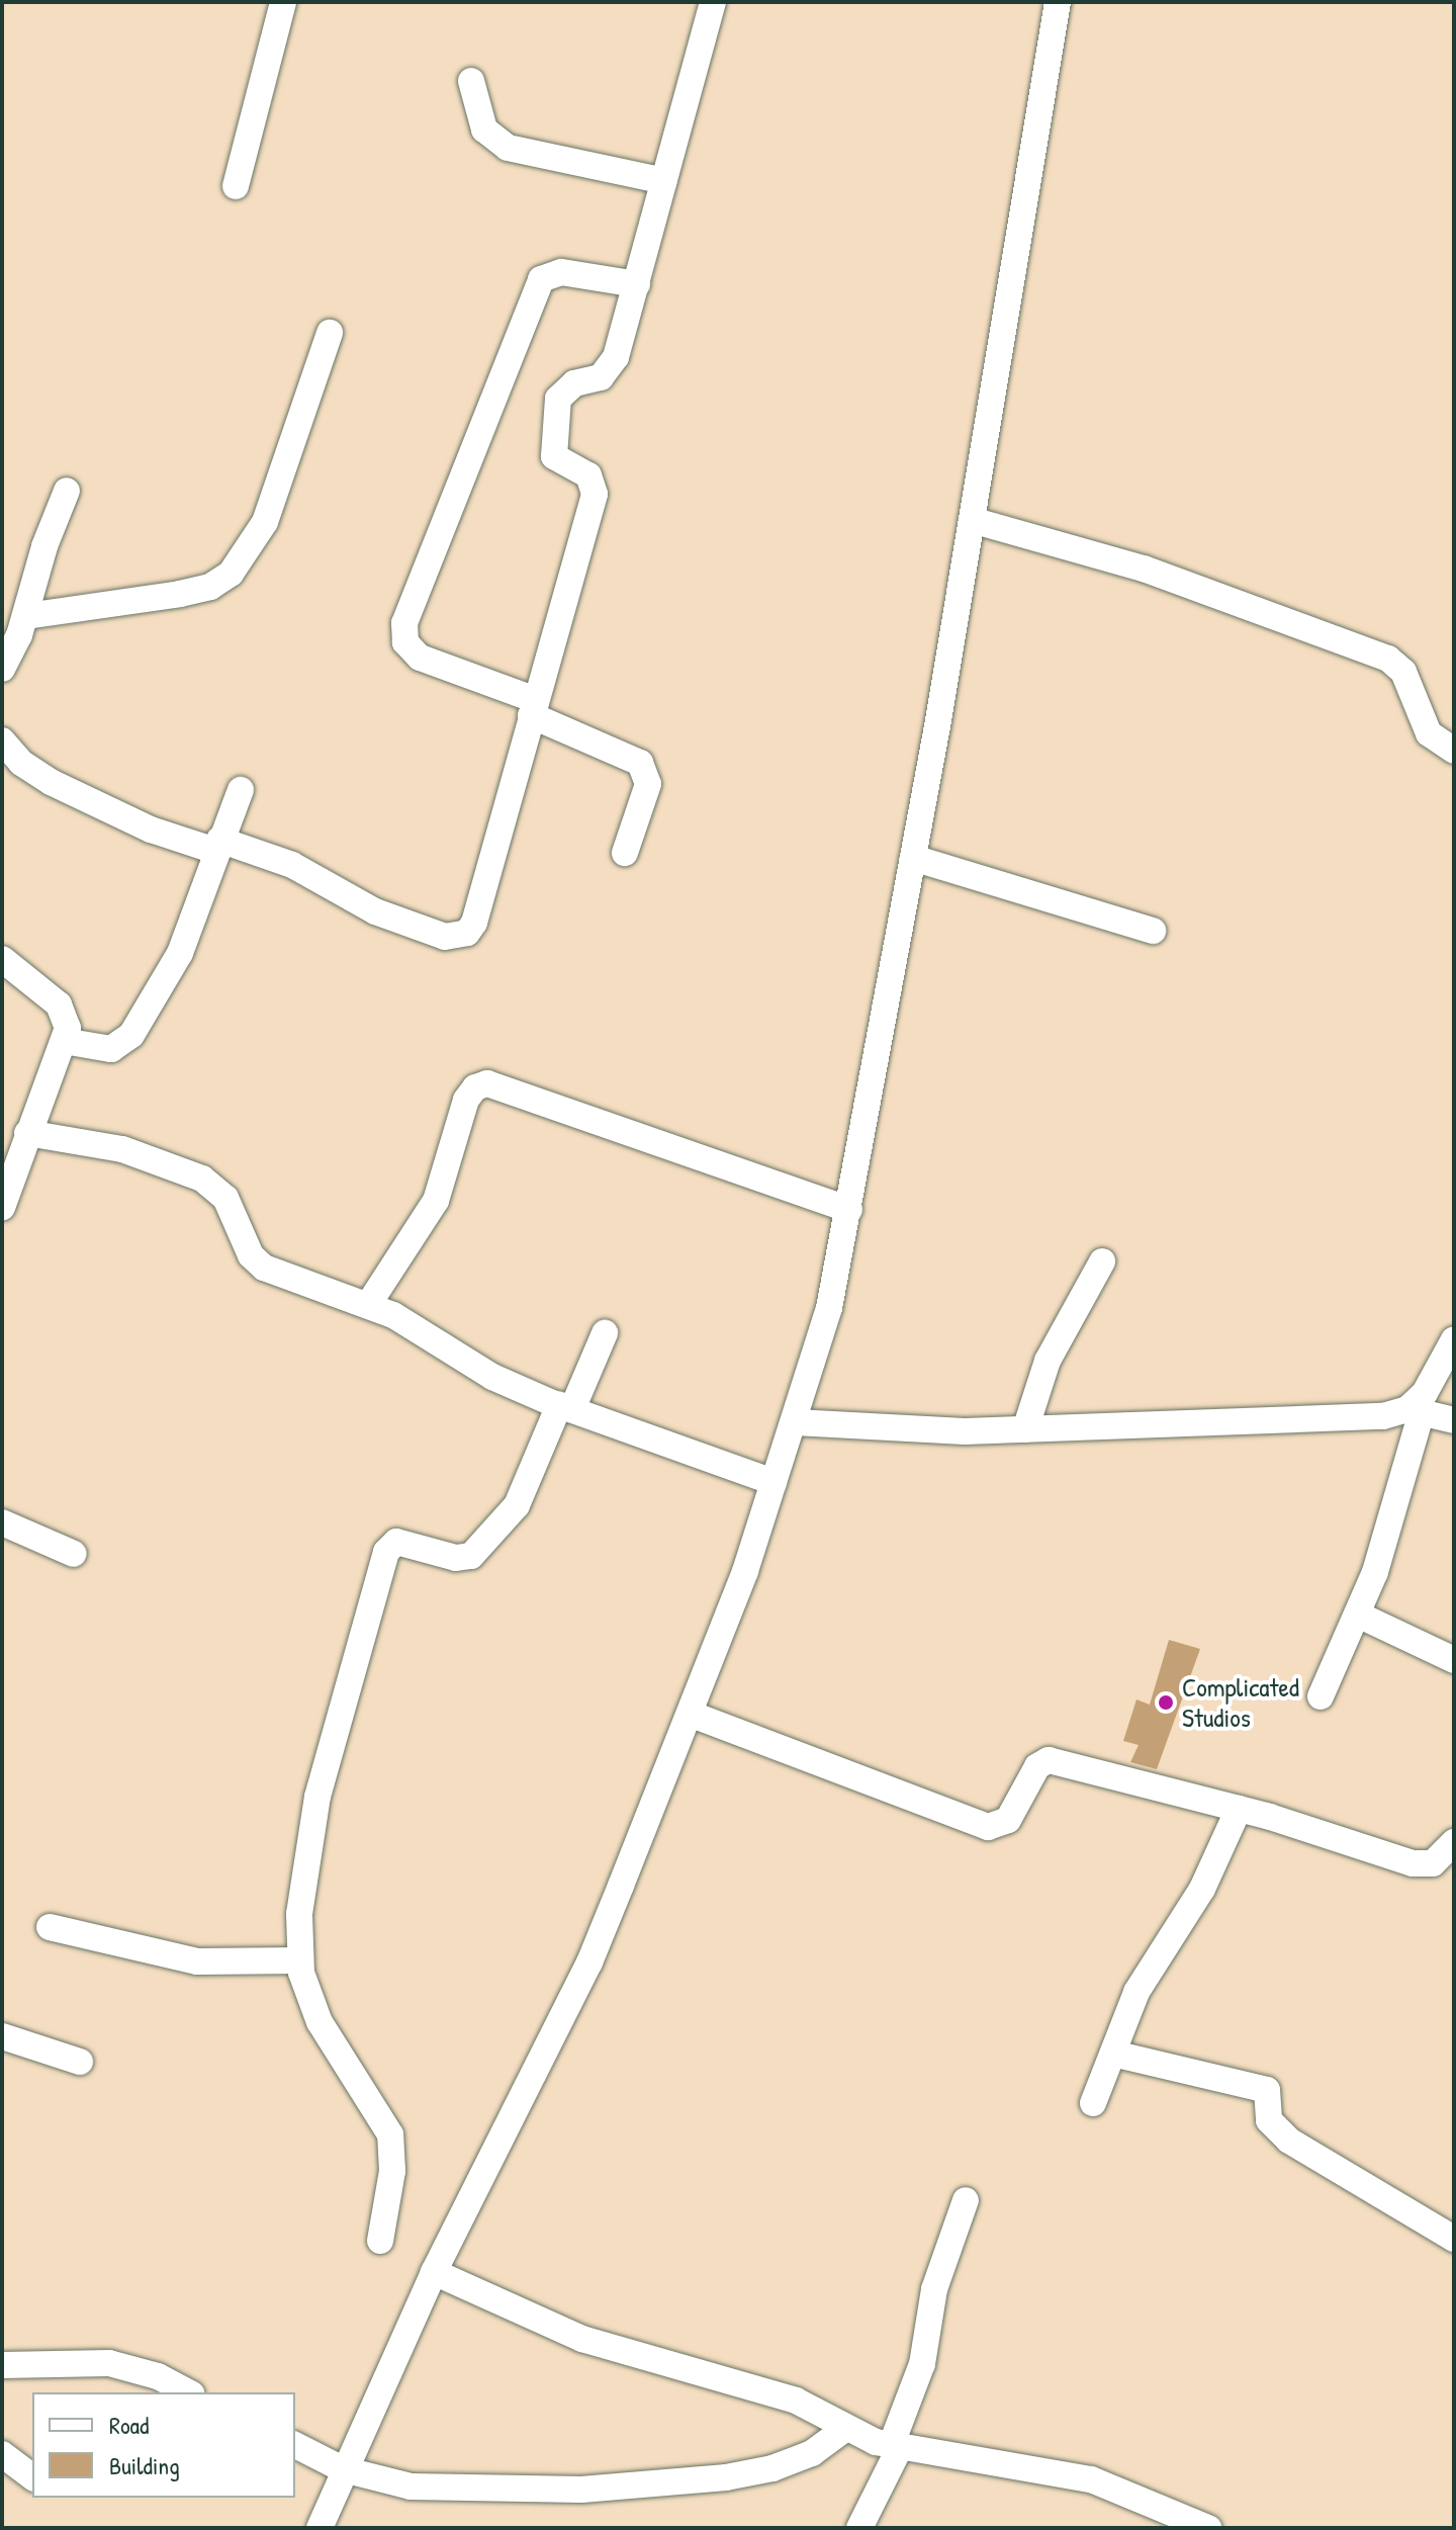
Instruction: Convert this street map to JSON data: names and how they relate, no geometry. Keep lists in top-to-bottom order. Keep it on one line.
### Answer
{"places":["Complicated Studios"],"legend":["Road","Building"]}
